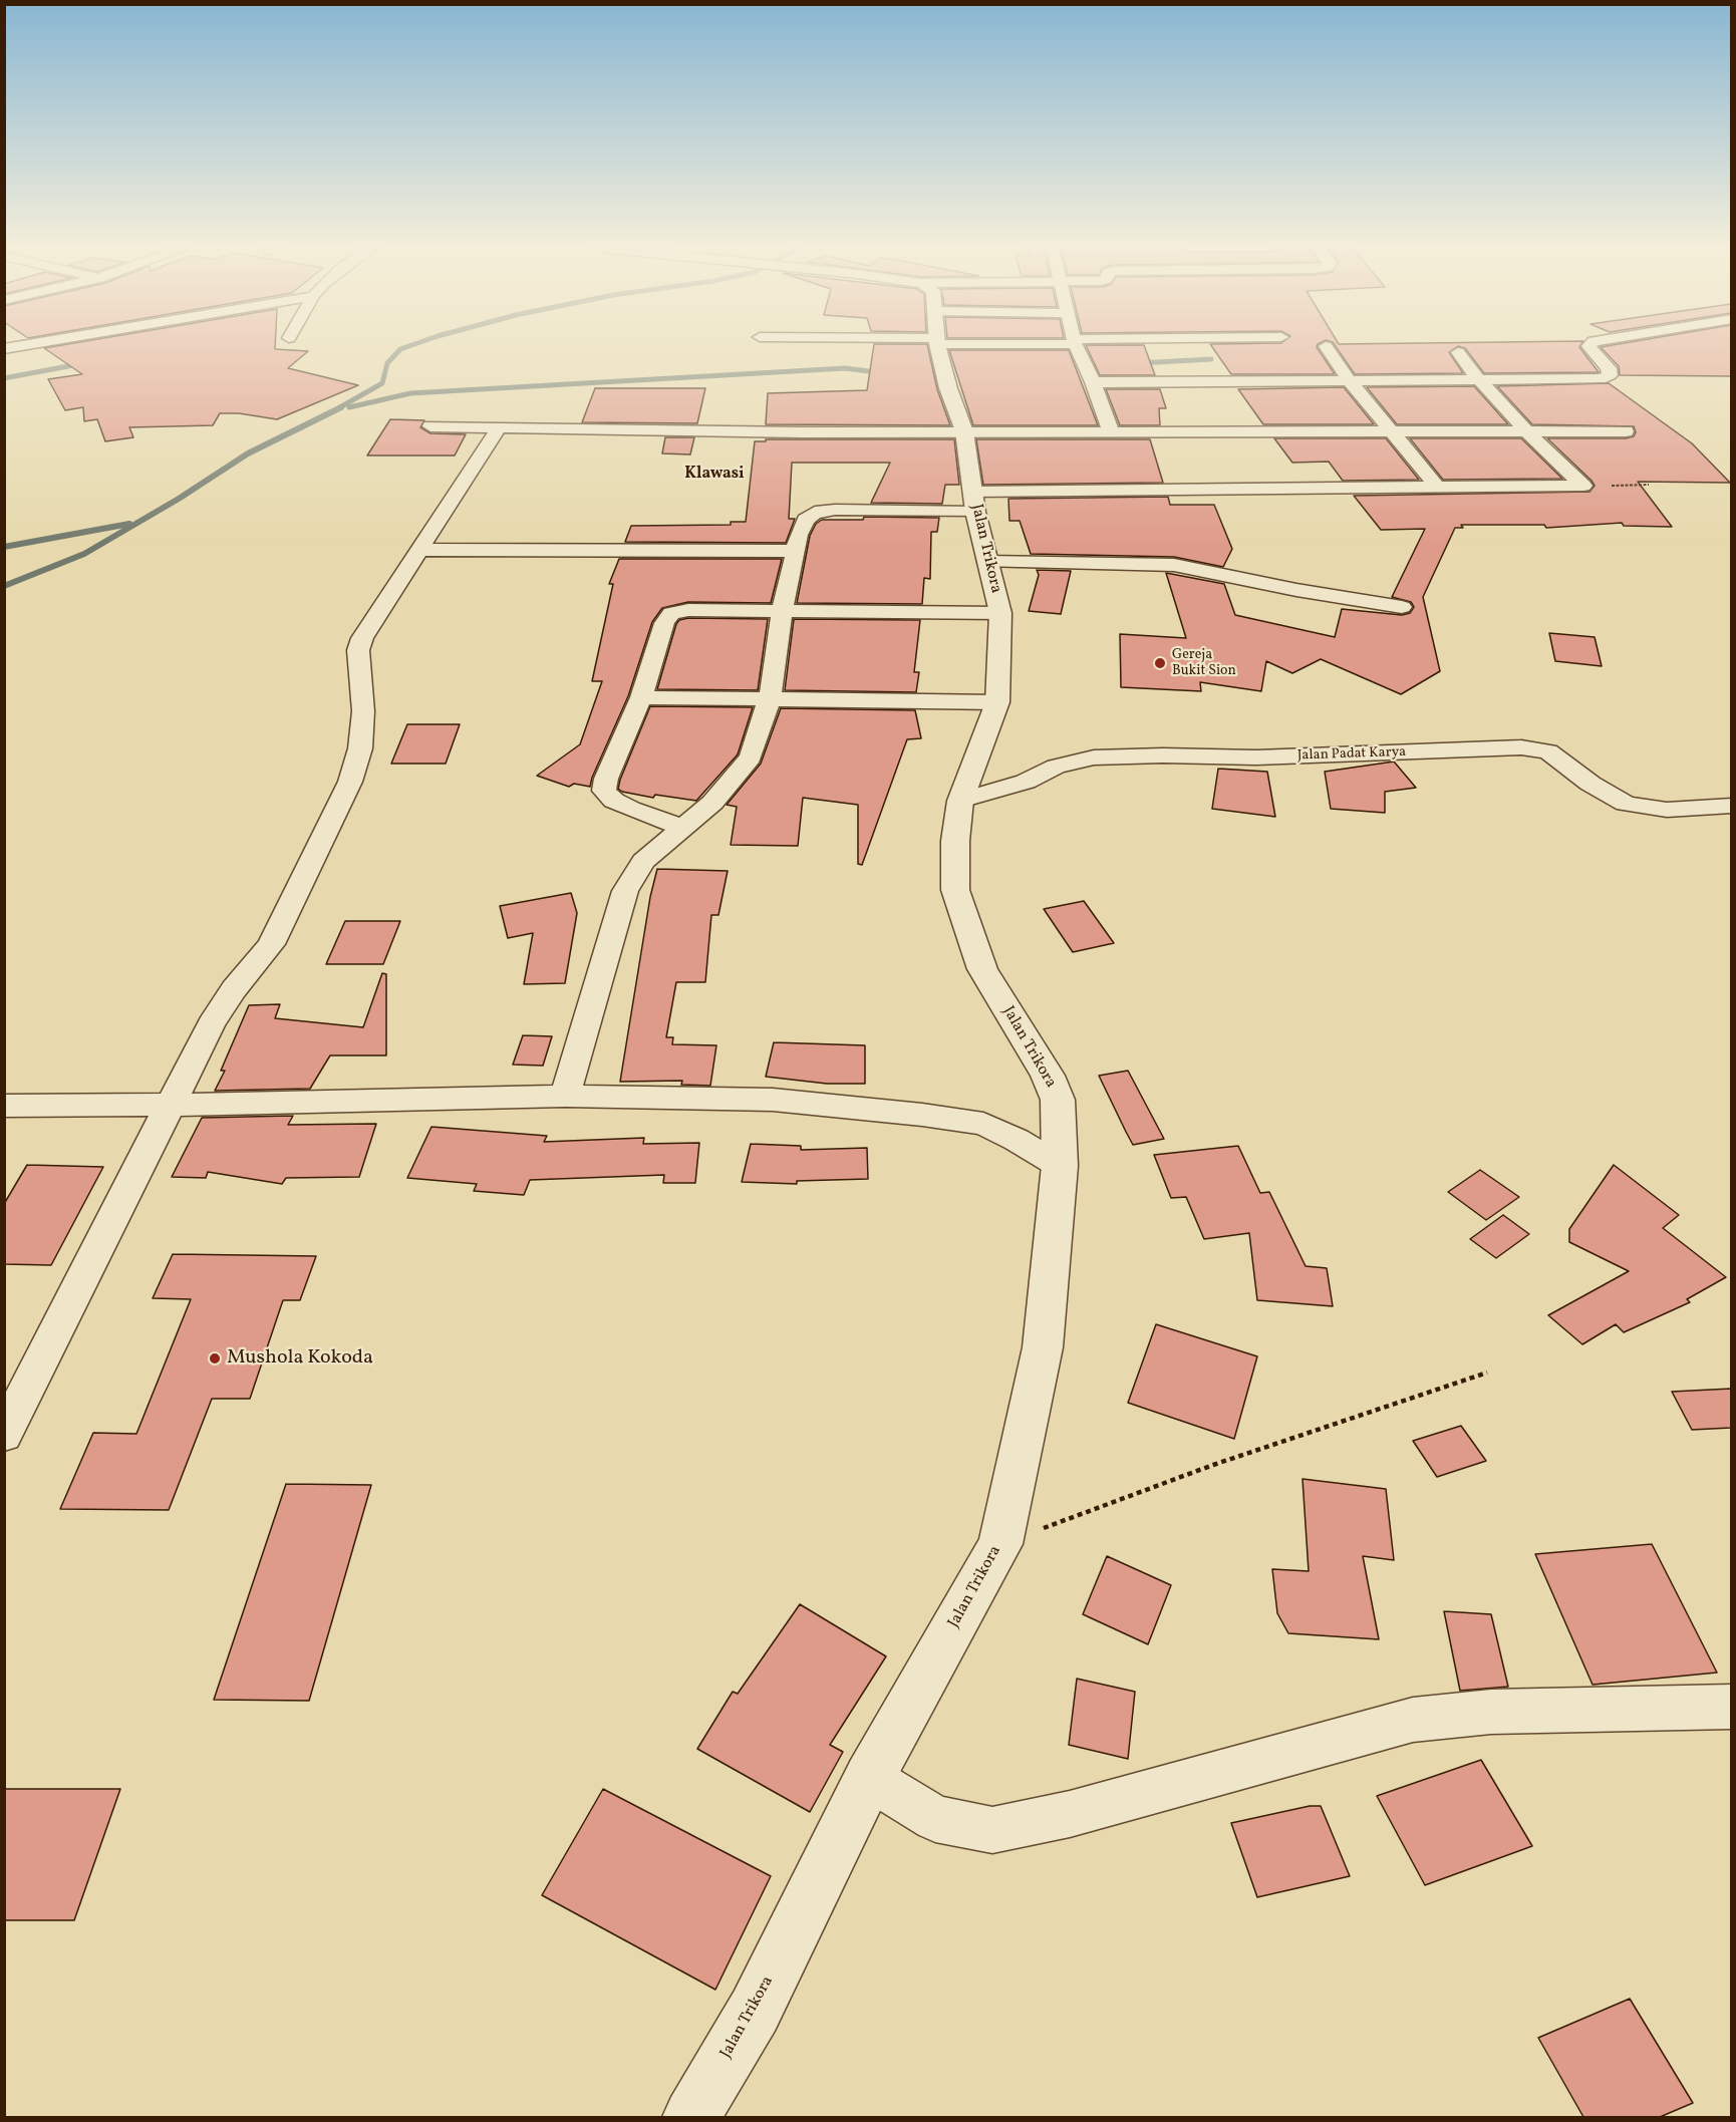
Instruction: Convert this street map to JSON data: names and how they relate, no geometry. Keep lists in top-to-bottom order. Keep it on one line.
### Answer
{"streets":{"street":["Jalan Trikora","Jalan Padat Karya"]},"crossings":[["Jalan Trikora","Jalan Padat Karya"]],"districts":["Klawasi"],"places":["Gereja Bukit Sion","Mushola Kokoda"]}
